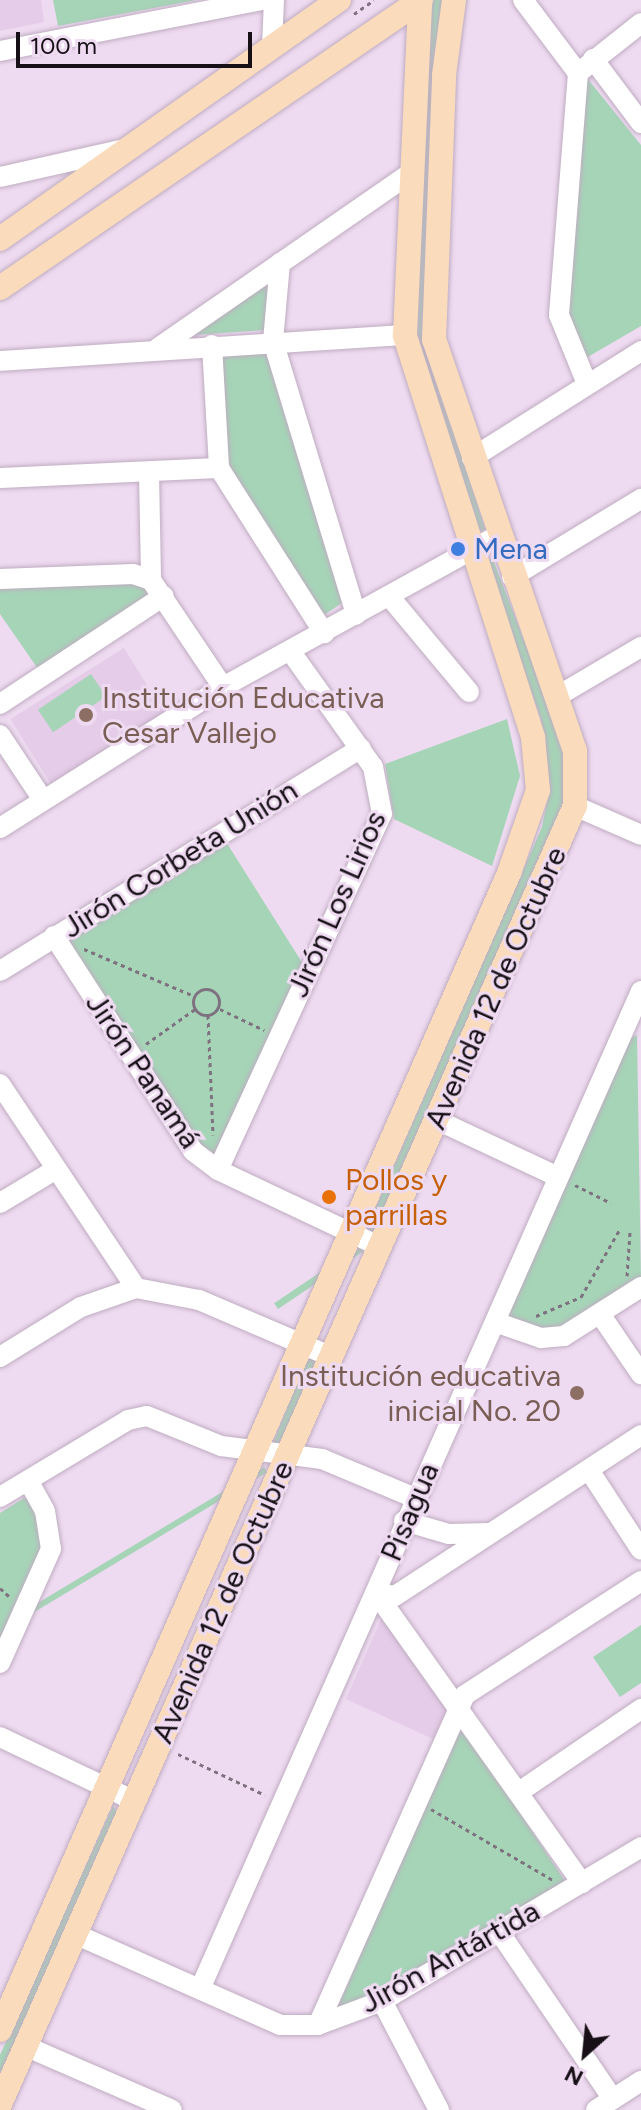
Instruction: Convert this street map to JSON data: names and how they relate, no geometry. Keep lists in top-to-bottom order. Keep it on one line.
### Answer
{"streets":{"main road":["Avenida 12 de Octubre"],"street":["Jirón Corbeta Unión","Jirón Los Lirios","Jirón Panamá","Pisagua","Jirón Antártida"]},"crossings":[["Jirón Corbeta Unión","Jirón Los Lirios"],["Jirón Corbeta Unión","Jirón Panamá"],["Jirón Los Lirios","Jirón Panamá"],["Avenida 12 de Octubre","Jirón Panamá"],["Avenida 12 de Octubre","Jirón Antártida"],["Pisagua","Jirón Antártida"]],"places":["Mena","Institución Educativa Cesar Vallejo","Pollos y parrillas","Institución educativa inicial No. 20"],"scale_bar":"100 m","north":"bottom left"}
